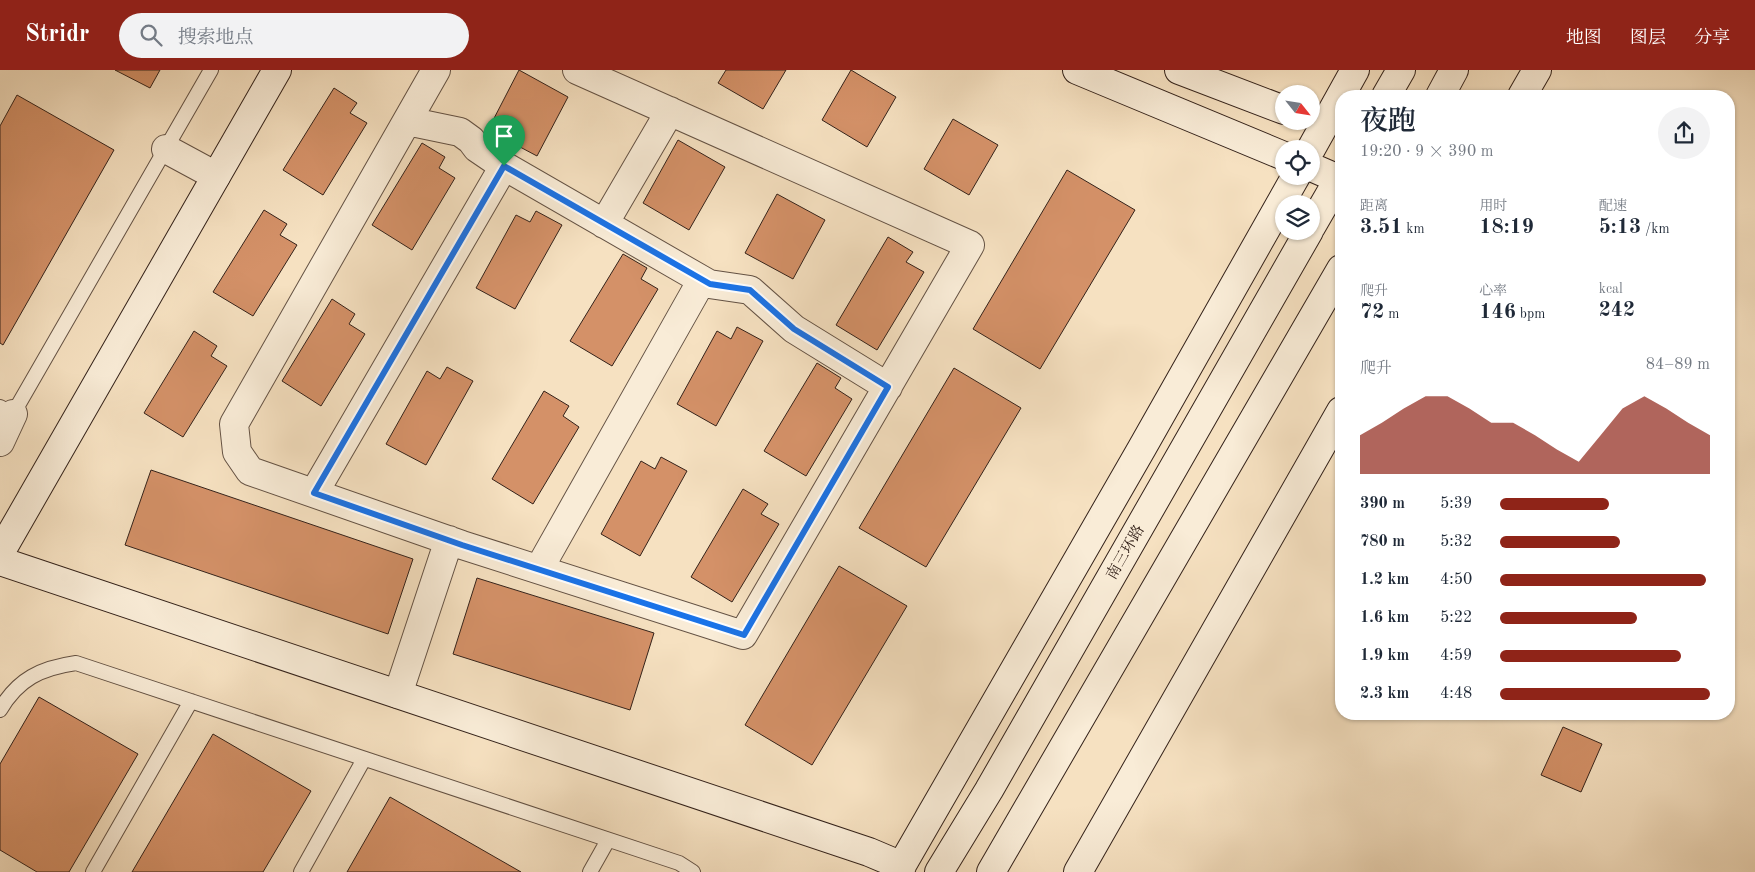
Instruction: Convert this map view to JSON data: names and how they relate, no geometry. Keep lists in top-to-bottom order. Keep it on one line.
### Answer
{"streets":{"street":["南三环路"]},"north":"bottom right","page":{"header":"Stridr","search":"搜索地点","nav":["地图","图层","分享"],"heading":["夜跑","19:20 · 9 × 390 m"],"stats":[["距离","3.51 km"],["用时","18:19"],["配速","5:13 /km"],["爬升","72 m"],["心率","146 bpm"],["kcal","242"]],"chart":["爬升","84–89 m"],"list":[{"name":"390 m","note":"5:39"},{"name":"780 m","note":"5:32"},{"name":"1.2 km","note":"4:50"},{"name":"1.6 km","note":"5:22"},{"name":"1.9 km","note":"4:59"},{"name":"2.3 km","note":"4:48"}]}}
